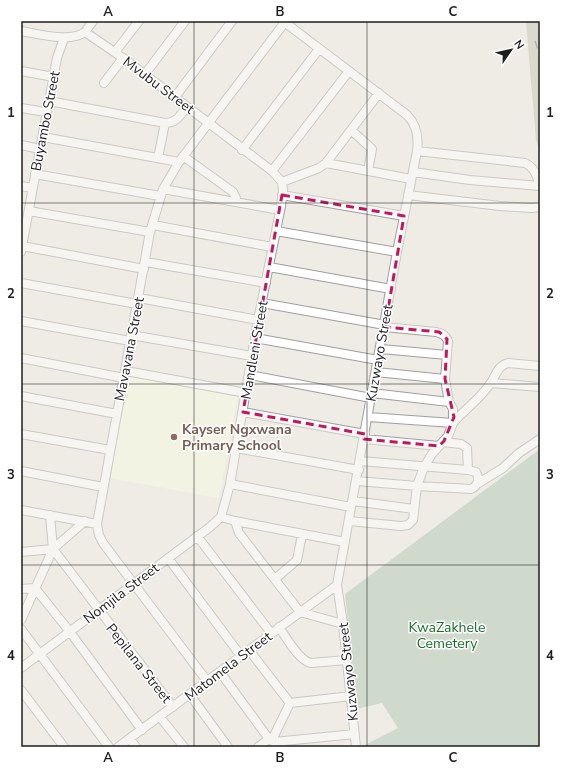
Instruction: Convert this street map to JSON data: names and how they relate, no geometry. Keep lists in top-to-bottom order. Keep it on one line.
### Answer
{"streets":{"street":["Mvubu Street","Buyambo Street","Mavavana Street","Mandleni Street","Kuzwayo Street","Nomjila Street","Pepilana Street","Matomela Street"]},"crossings":[["Mvubu Street","Mavavana Street"],["Mvubu Street","Mandleni Street"],["Mavavana Street","Kuzwayo Street"],["Mavavana Street","Nomjila Street"],["Mavavana Street","Matomela Street"],["Mandleni Street","Nomjila Street"],["Kuzwayo Street","Matomela Street"],["Nomjila Street","Pepilana Street"],["Pepilana Street","Matomela Street"]],"parks":["KwaZakhele Cemetery"],"places":["Kayser Ngxwana Primary School"],"north":"top right","grid":{"columns":["A","B","C"],"rows":["1","2","3","4"]}}
